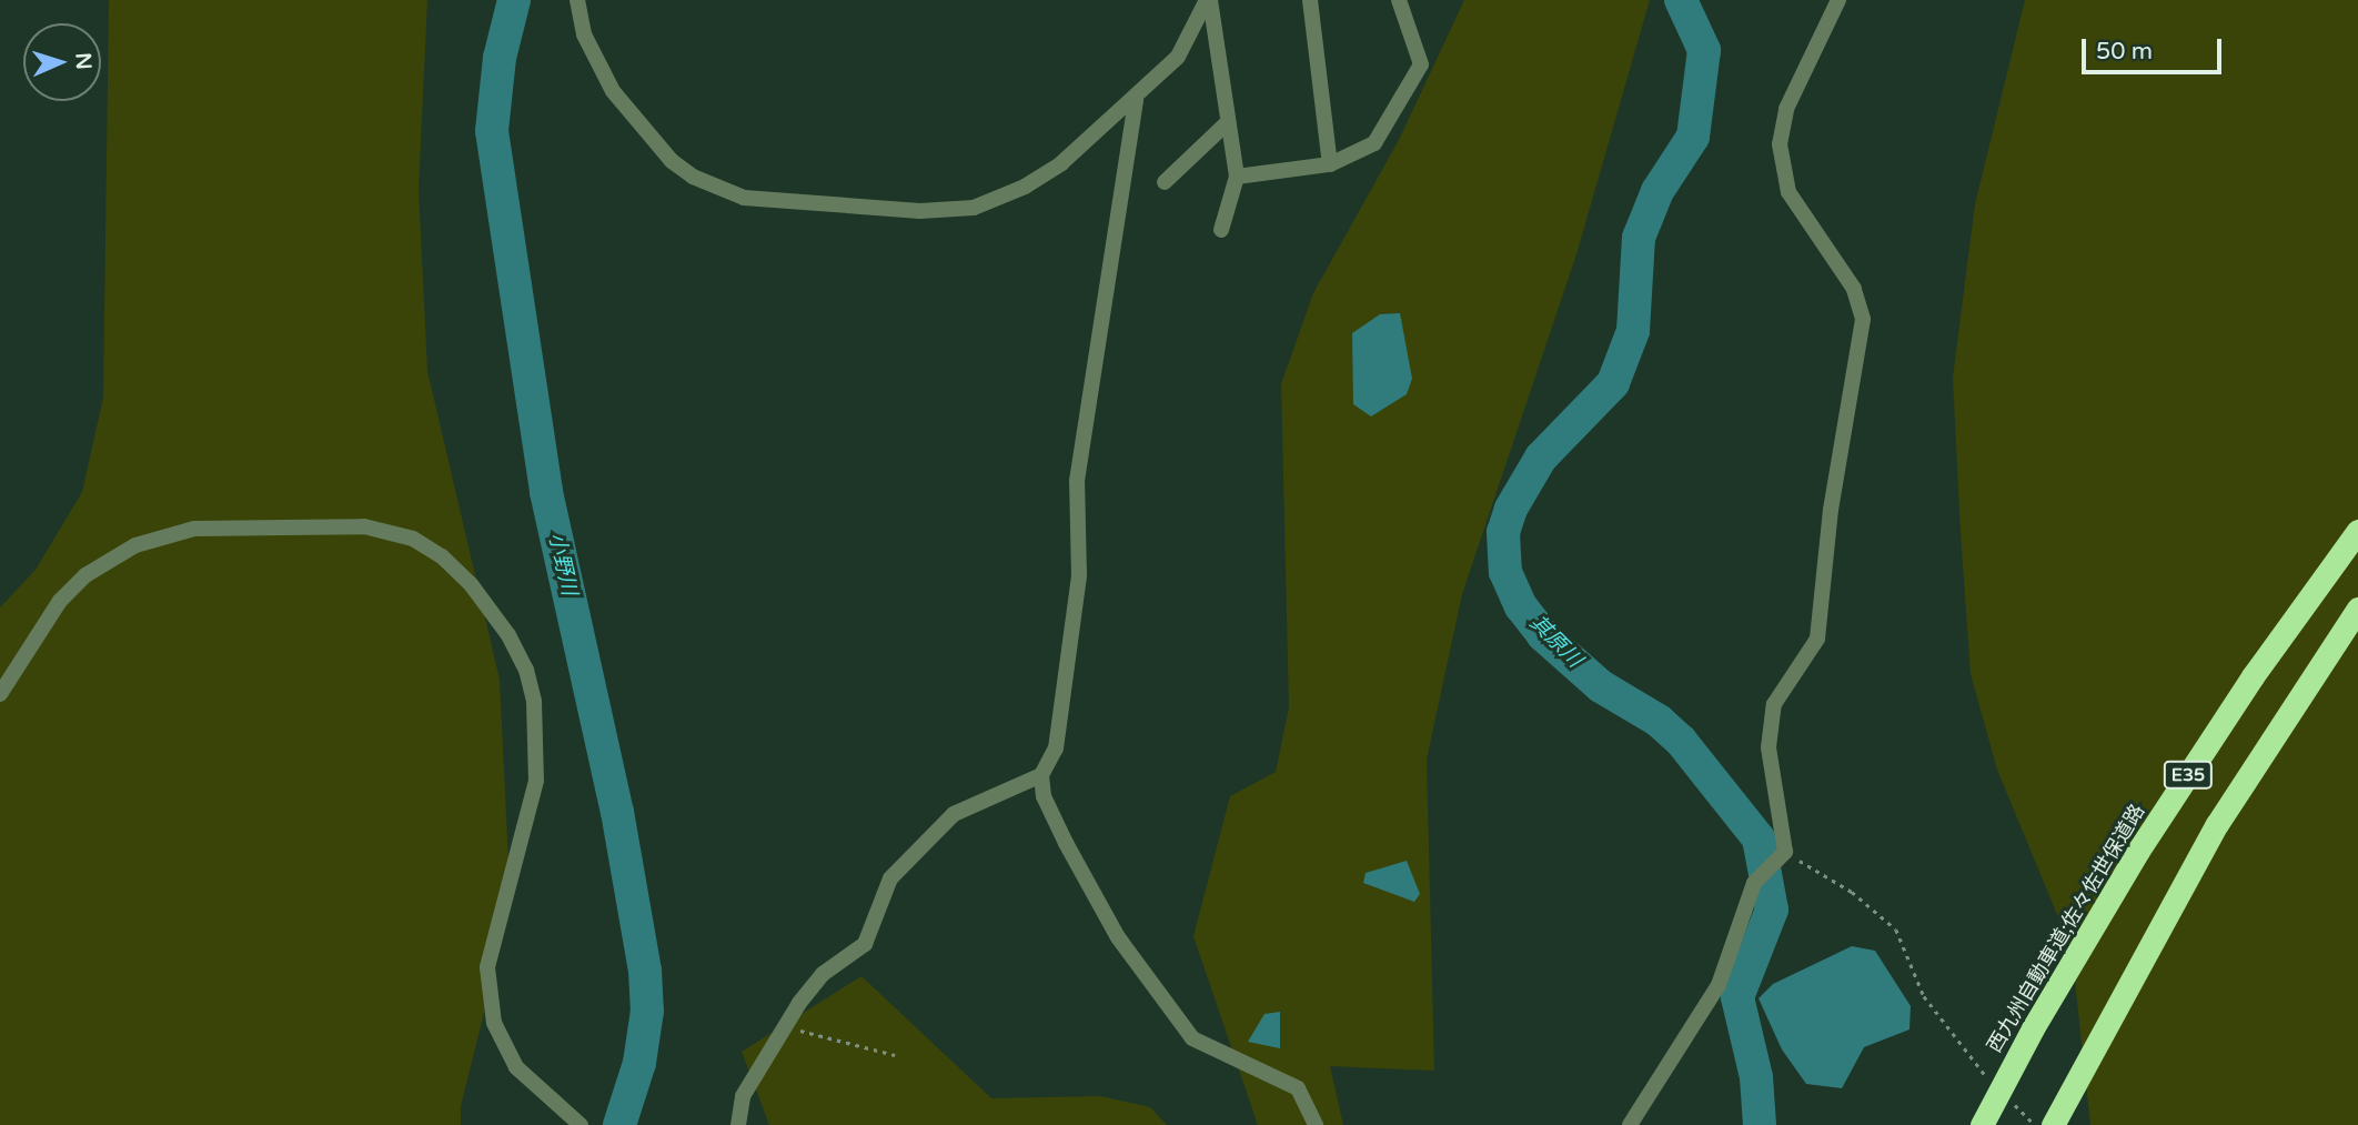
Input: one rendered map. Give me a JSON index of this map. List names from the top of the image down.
{
  "streets": {
    "highway": ["E35", "西九州自動車道;佐々佐世保道路"]
  },
  "water": ["小野川", "其原川"],
  "scale_bar": "50 m",
  "north": "right"
}
